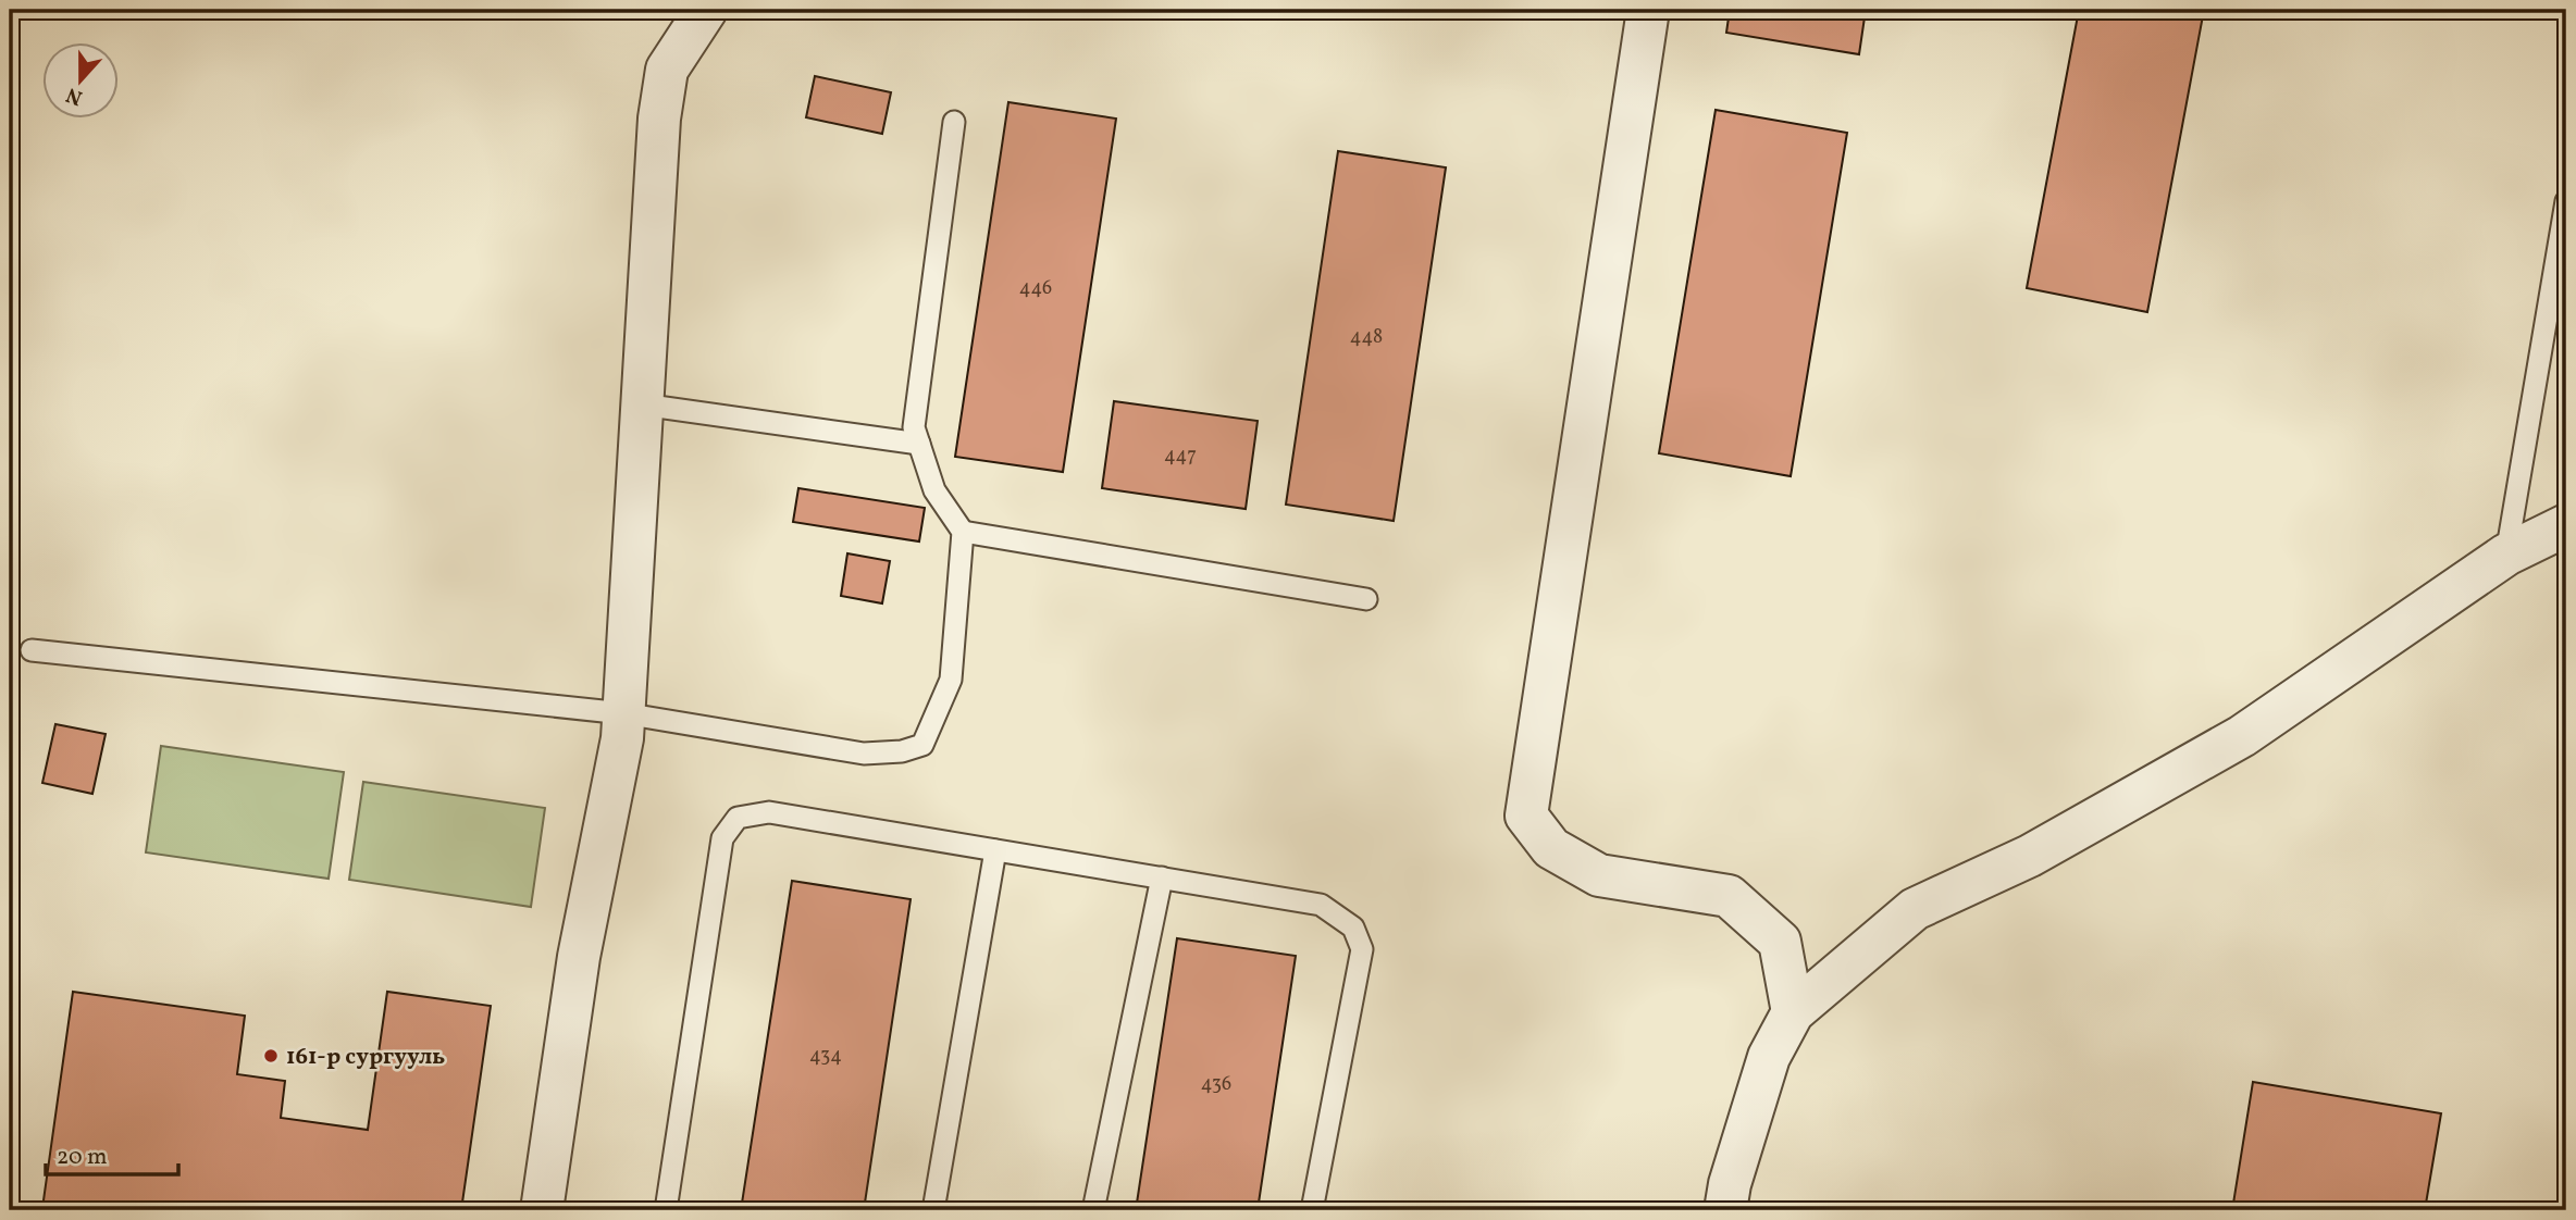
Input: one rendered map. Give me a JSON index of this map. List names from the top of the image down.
{
  "places": ["161-р сургууль"],
  "house_numbers": [
    "446",
    "448",
    "447",
    "434",
    "436"
  ],
  "scale_bar": "20 m",
  "north": "bottom"
}
